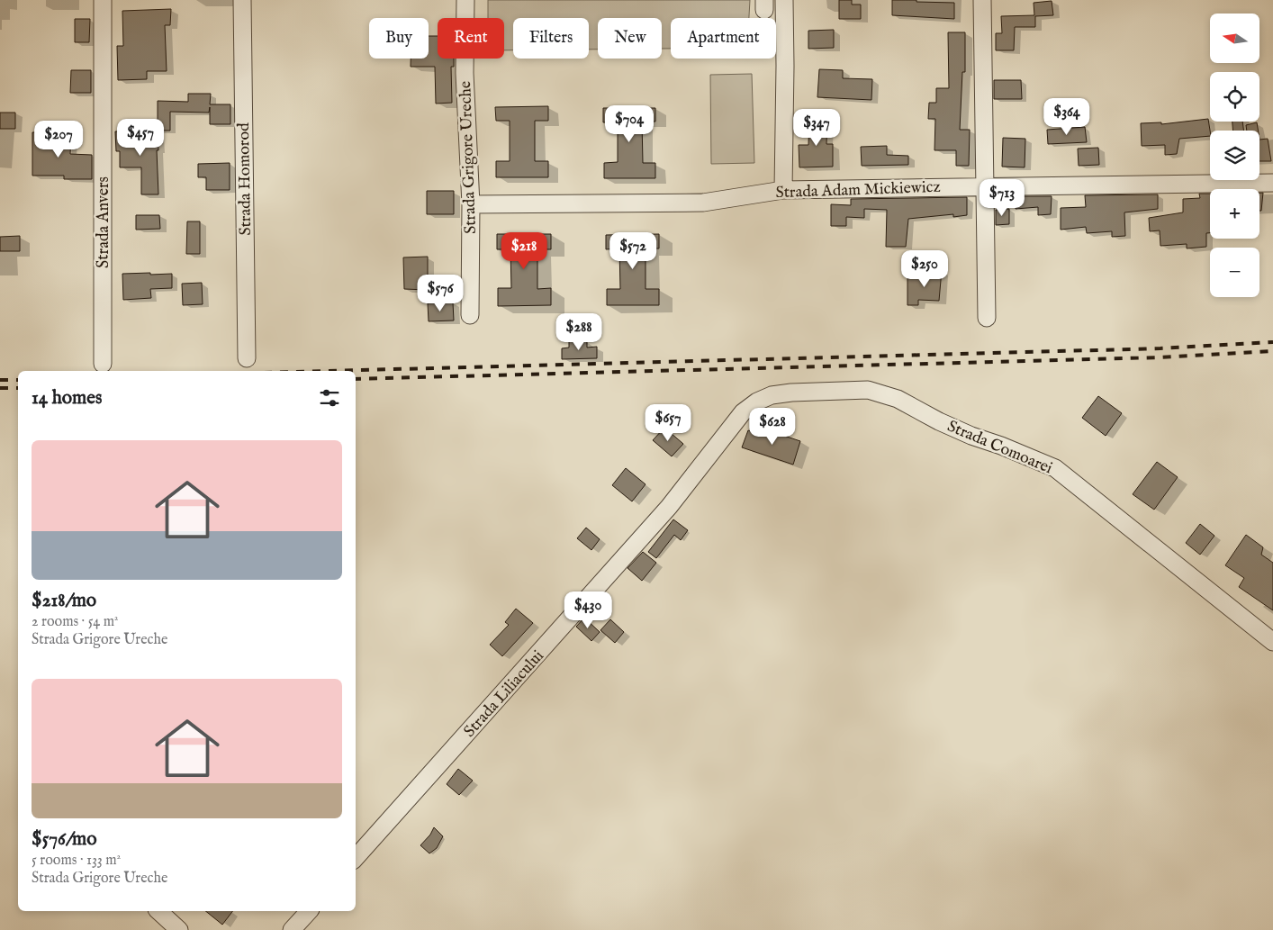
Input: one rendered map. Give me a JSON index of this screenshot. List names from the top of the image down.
{
  "streets": {
    "street": [
      "Strada Grigore Ureche",
      "Strada Homorod",
      "Strada Adam Mickiewicz",
      "Strada Anvers",
      "Strada Comoarei",
      "Strada Liliacului"
    ]
  },
  "crossings": [
    ["Strada Grigore Ureche", "Strada Adam Mickiewicz"],
    ["Strada Comoarei", "Strada Liliacului"]
  ],
  "north": "left",
  "page": {
    "map_buttons": ["+", "−"],
    "chip": [
      "Buy",
      "Rent",
      "Filters",
      "New",
      "Apartment"
    ],
    "price": [
      "$364",
      "$704",
      "$347",
      "$457",
      "$207",
      "$713",
      "$218",
      "$572",
      "$250",
      "$576",
      "$288",
      "$657",
      "$628",
      "$430"
    ],
    "heading": "14 homes",
    "list": [
      {
        "name": "$218/mo",
        "note": "2 rooms · 54 m² · Strada Grigore Ureche"
      },
      {
        "name": "$576/mo",
        "note": "5 rooms · 133 m² · Strada Grigore Ureche"
      }
    ]
  }
}
